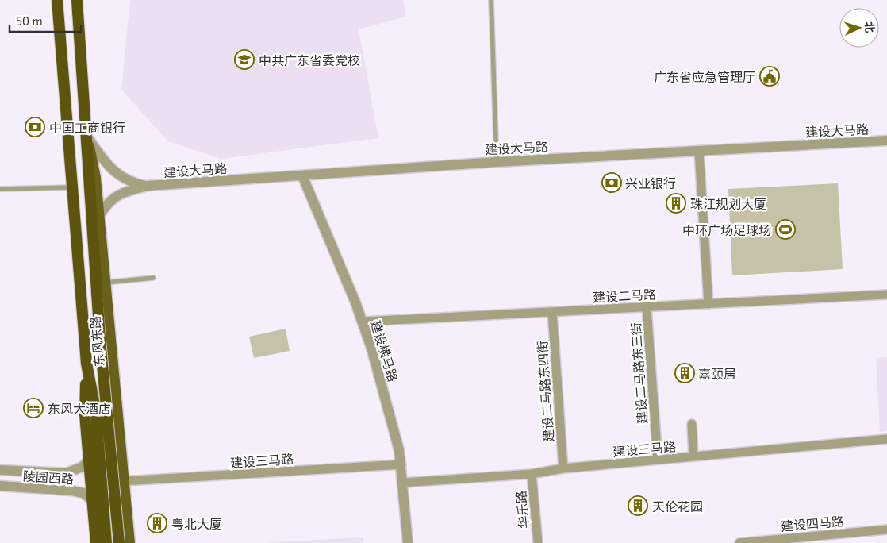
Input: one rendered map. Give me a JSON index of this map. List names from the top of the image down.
{
  "streets": {
    "highway": ["东风东路"],
    "street": [
      "建设大马路",
      "建设二马路",
      "建设横马路",
      "建设二马路东三街",
      "建设二马路东四街",
      "建设三马路",
      "陵园西路",
      "华乐路",
      "建设四马路"
    ]
  },
  "crossings": [
    ["建设大马路", "建设横马路"],
    ["建设二马路", "建设横马路"],
    ["建设二马路", "建设二马路东三街"],
    ["建设二马路", "建设二马路东四街"],
    ["东风东路", "建设三马路"],
    ["东风东路", "陵园西路"],
    ["建设横马路", "建设三马路"],
    ["建设二马路东三街", "建设三马路"],
    ["建设二马路东四街", "建设三马路"],
    ["建设三马路", "华乐路"]
  ],
  "places": {
    "school or university": ["中共广东省委党校"],
    "public building": ["广东省应急管理厅"],
    "bank": ["中国工商银行", "兴业银行"],
    "building": [
      "珠江规划大厦",
      "嘉颐居",
      "天伦花园",
      "粤北大厦"
    ],
    "sports": ["中环广场足球场"],
    "hotel": ["东风大酒店"]
  },
  "scale_bar": "50 m",
  "north": "right"
}
